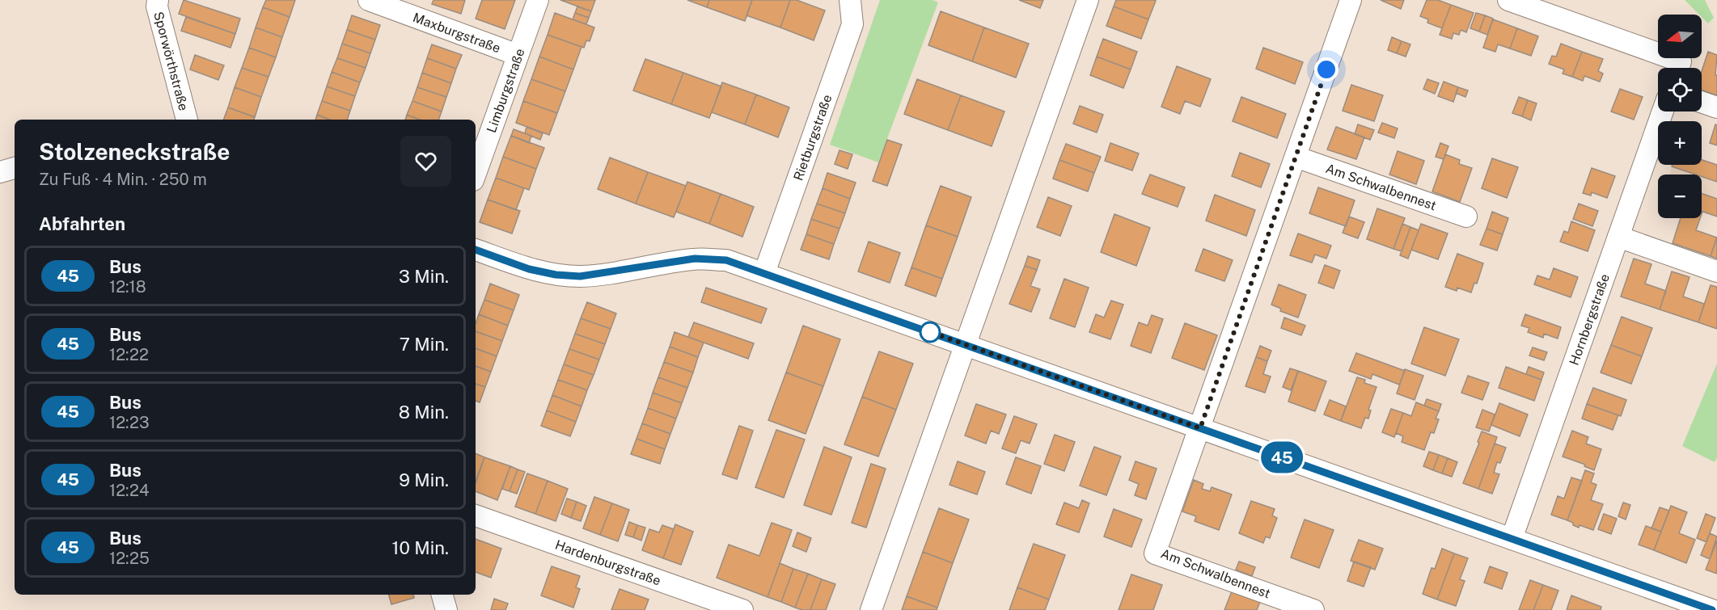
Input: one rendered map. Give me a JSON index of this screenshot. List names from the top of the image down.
{
  "streets": {
    "street": [
      "Maxburgstraße",
      "Sporwörthstraße",
      "Limburgstraße",
      "Rietburgstraße",
      "Am Schwalbennest",
      "Hornbergstraße",
      "Hardenburgstraße"
    ]
  },
  "crossings": [
    ["Maxburgstraße", "Limburgstraße"]
  ],
  "lines": ["bus line 45"],
  "north": "left",
  "page": {
    "on_map": "45",
    "map_buttons": ["+", "−"],
    "heading": [
      ["Stolzeneckstraße", "Zu Fuß · 4 Min. · 250 m"],
      "Abfahrten"
    ],
    "list": [
      {
        "mark": "45",
        "name": "Bus",
        "note": "12:18",
        "value": "3 Min."
      },
      {
        "mark": "45",
        "name": "Bus",
        "note": "12:22",
        "value": "7 Min."
      },
      {
        "mark": "45",
        "name": "Bus",
        "note": "12:23",
        "value": "8 Min."
      },
      {
        "mark": "45",
        "name": "Bus",
        "note": "12:24",
        "value": "9 Min."
      },
      {
        "mark": "45",
        "name": "Bus",
        "note": "12:25",
        "value": "10 Min."
      }
    ]
  }
}
